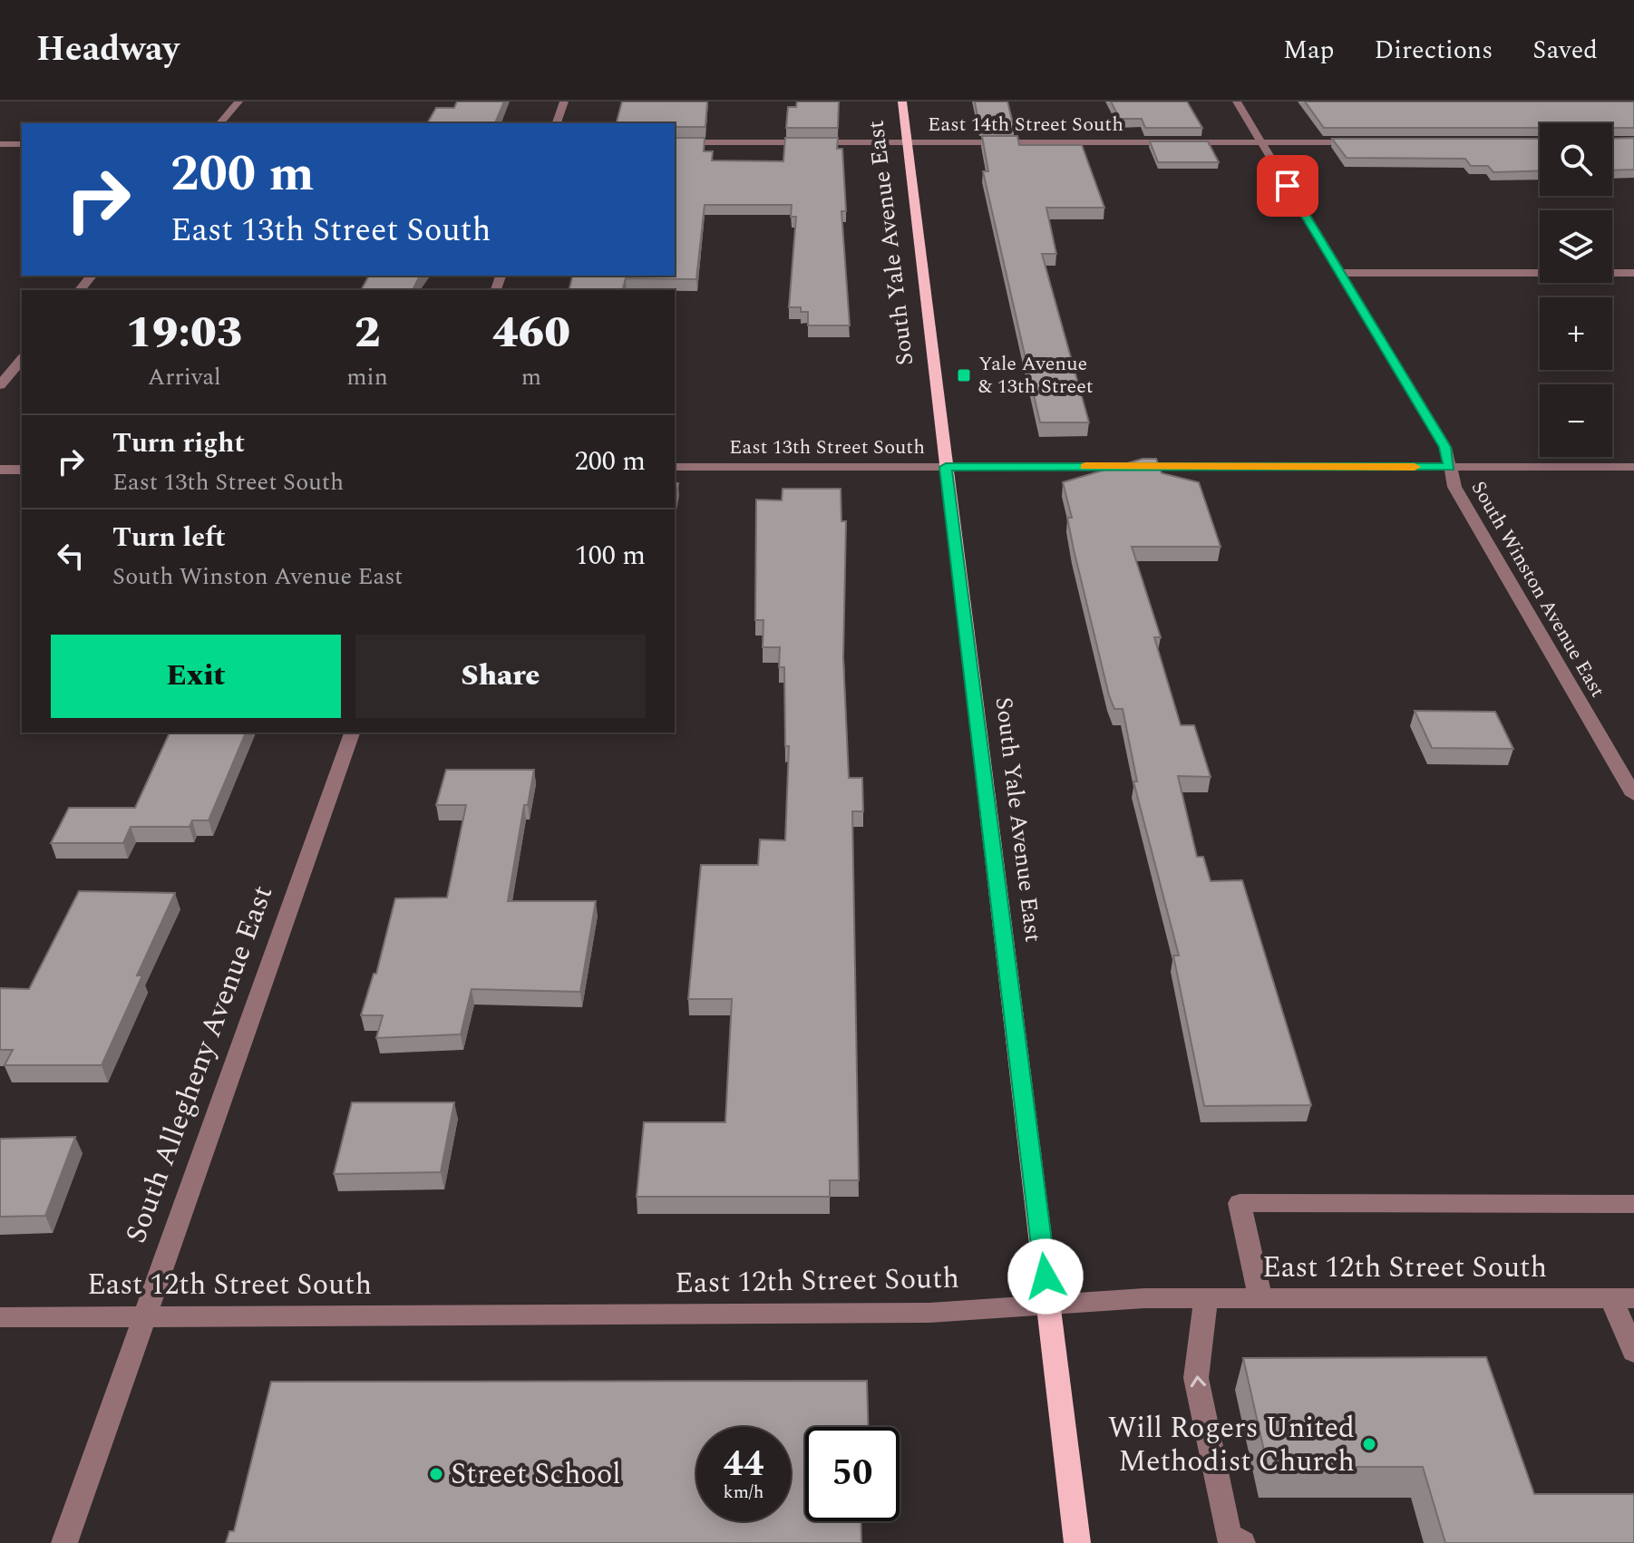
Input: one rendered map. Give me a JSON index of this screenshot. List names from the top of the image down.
{
  "streets": {
    "main road": ["South Yale Avenue East"],
    "street": [
      "East 14th Street South",
      "East 13th Street South",
      "South Winston Avenue East",
      "South Allegheny Avenue East",
      "East 12th Street South"
    ]
  },
  "crossings": [
    ["East 14th Street South", "South Yale Avenue East"],
    ["East 14th Street South", "South Winston Avenue East"],
    ["South Yale Avenue East", "East 13th Street South"],
    ["South Yale Avenue East", "East 12th Street South"],
    ["East 13th Street South", "South Winston Avenue East"],
    ["South Allegheny Avenue East", "East 12th Street South"]
  ],
  "places": {
    "transit": ["Yale Avenue & 13th Street"],
    "other": ["Will Rogers United Methodist Church", "Street School"]
  },
  "page": {
    "header": "Headway",
    "nav": ["Map", "Directions", "Saved"],
    "map_buttons": ["+", "−"],
    "turn": ["200 m", "East 13th Street South"],
    "eta": [
      "19:03",
      "Arrival",
      "2",
      "min",
      "460",
      "m"
    ],
    "list": [
      {
        "name": "Turn right",
        "note": "East 13th Street South",
        "value": "200 m"
      },
      {
        "name": "Turn left",
        "note": "South Winston Avenue East",
        "value": "100 m"
      }
    ],
    "buttons": ["Exit", "Share"],
    "speed": "44 km/h",
    "limit": "50"
  }
}
